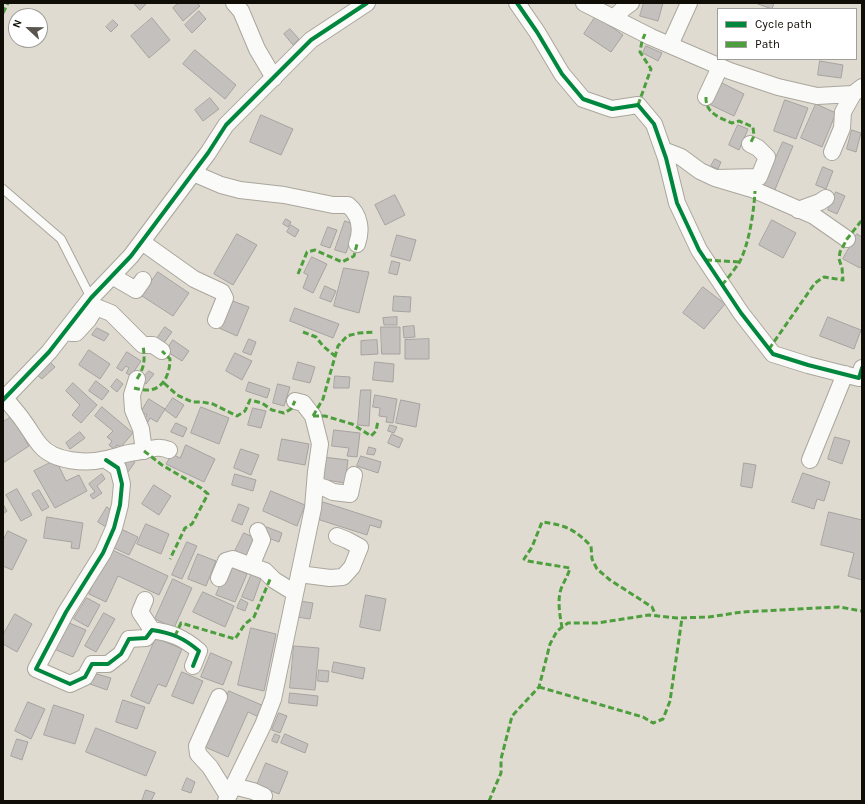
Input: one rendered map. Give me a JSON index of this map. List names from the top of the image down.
{
  "legend": ["Cycle path", "Path"],
  "north": "left"
}
